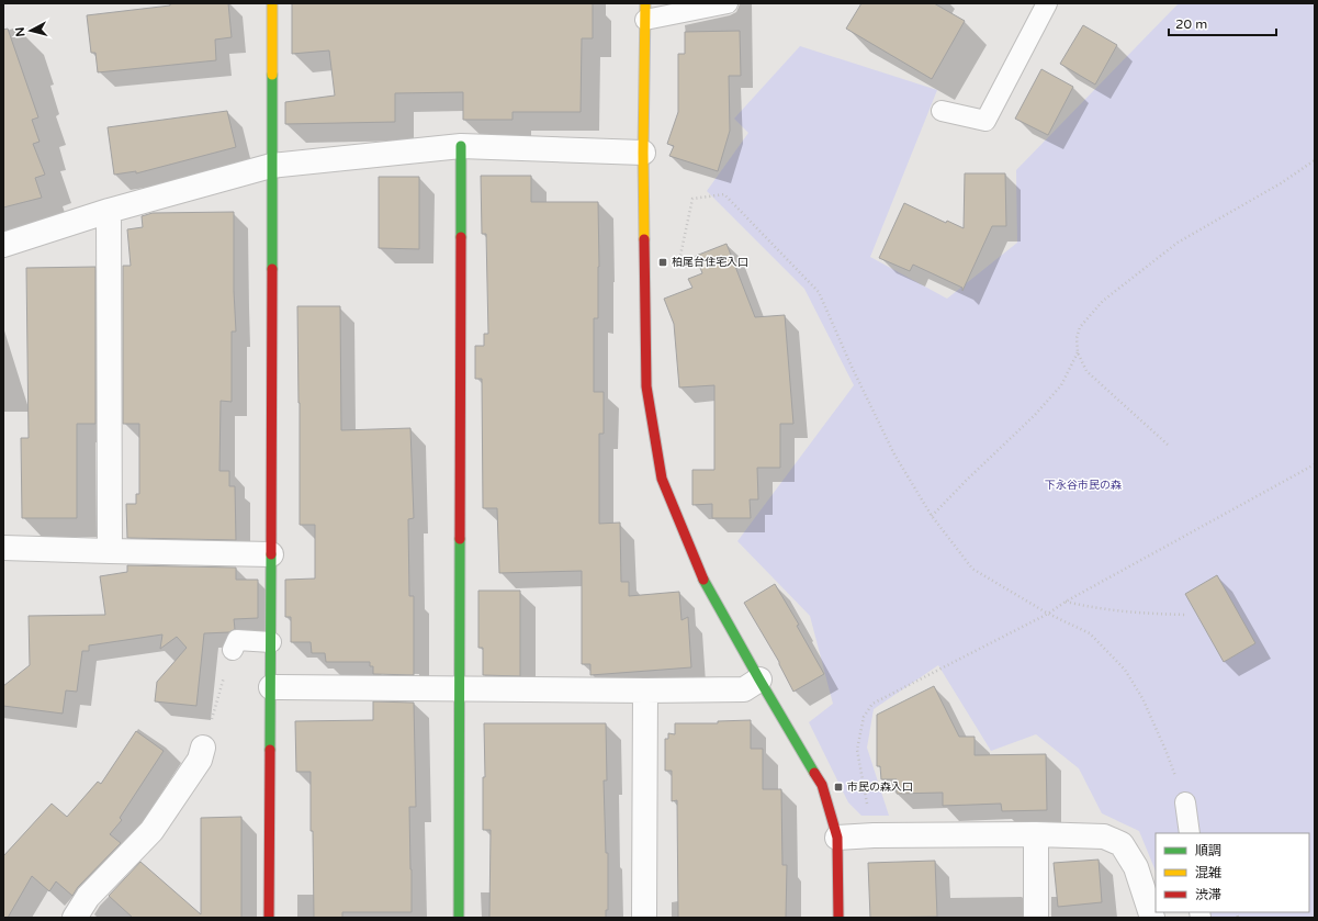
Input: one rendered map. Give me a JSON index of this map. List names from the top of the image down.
{
  "parks": ["下永谷市民の森"],
  "places": {
    "transit": ["柏尾台住宅入口", "市民の森入口"]
  },
  "legend": ["順調", "混雑", "渋滞"],
  "scale_bar": "20 m",
  "north": "left"
}
